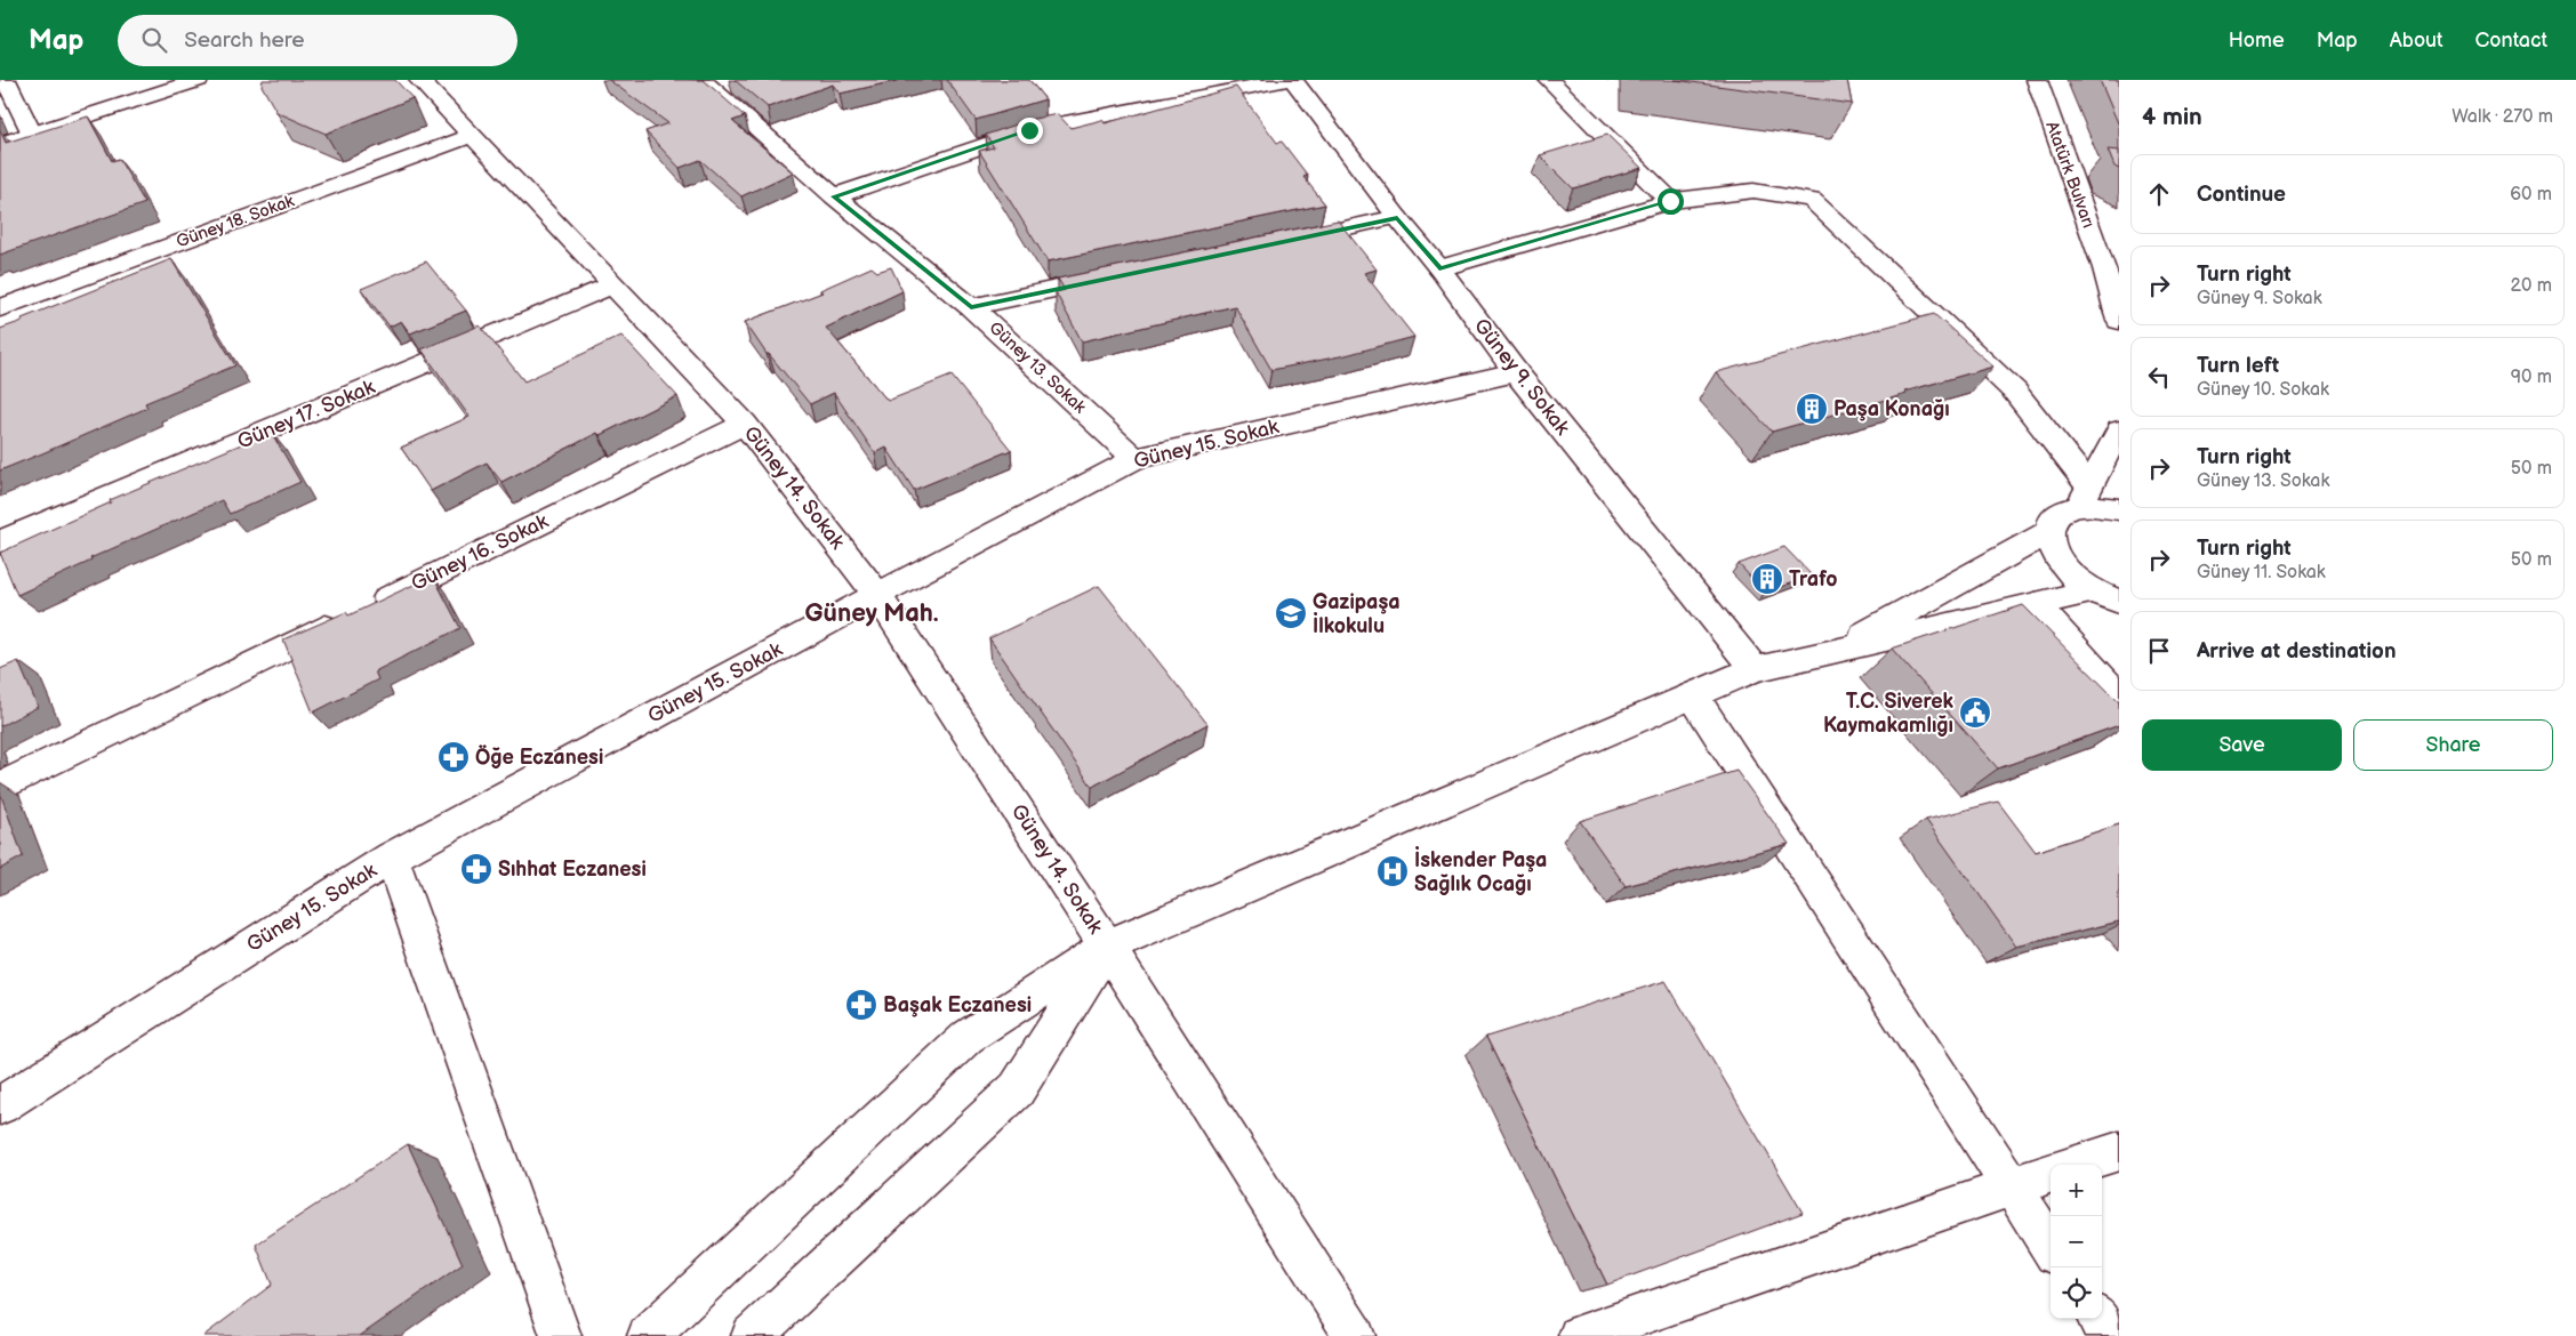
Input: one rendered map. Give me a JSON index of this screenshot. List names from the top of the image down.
{
  "streets": {
    "street": [
      "Atatürk Bulvarı",
      "Güney 18. Sokak",
      "Güney 13. Sokak",
      "Güney 9. Sokak",
      "Güney 17. Sokak",
      "Güney 15. Sokak",
      "Güney 14. Sokak",
      "Güney 16. Sokak"
    ]
  },
  "crossings": [
    ["Güney 18. Sokak", "Güney 14. Sokak"],
    ["Güney 13. Sokak", "Güney 15. Sokak"],
    ["Güney 9. Sokak", "Güney 15. Sokak"],
    ["Güney 17. Sokak", "Güney 14. Sokak"],
    ["Güney 15. Sokak", "Güney 14. Sokak"],
    ["Güney 14. Sokak", "Güney 16. Sokak"]
  ],
  "districts": ["Güney Mah."],
  "places": {
    "building": ["Paşa Konağı", "Trafo"],
    "school or university": ["Gazipaşa İlkokulu"],
    "public building": ["T.C. Siverek Kaymakamlığı"],
    "pharmacy": ["Öğe Eczanesi", "Sıhhat Eczanesi", "Başak Eczanesi"],
    "hospital": ["İskender Paşa Sağlık Ocağı"]
  },
  "page": {
    "header": "Map",
    "search": "Search here",
    "nav": [
      "Home",
      "Map",
      "About",
      "Contact"
    ],
    "heading": ["4 min", "Walk · 270 m"],
    "list": [
      ["Continue", "60 m"],
      ["Turn right", "Güney 9. Sokak", "20 m"],
      ["Turn left", "Güney 10. Sokak", "90 m"],
      ["Turn right", "Güney 13. Sokak", "50 m"],
      ["Turn right", "Güney 11. Sokak", "50 m"],
      "Arrive at destination"
    ],
    "buttons": ["Save", "Share"],
    "map_buttons": ["+", "−"]
  }
}
